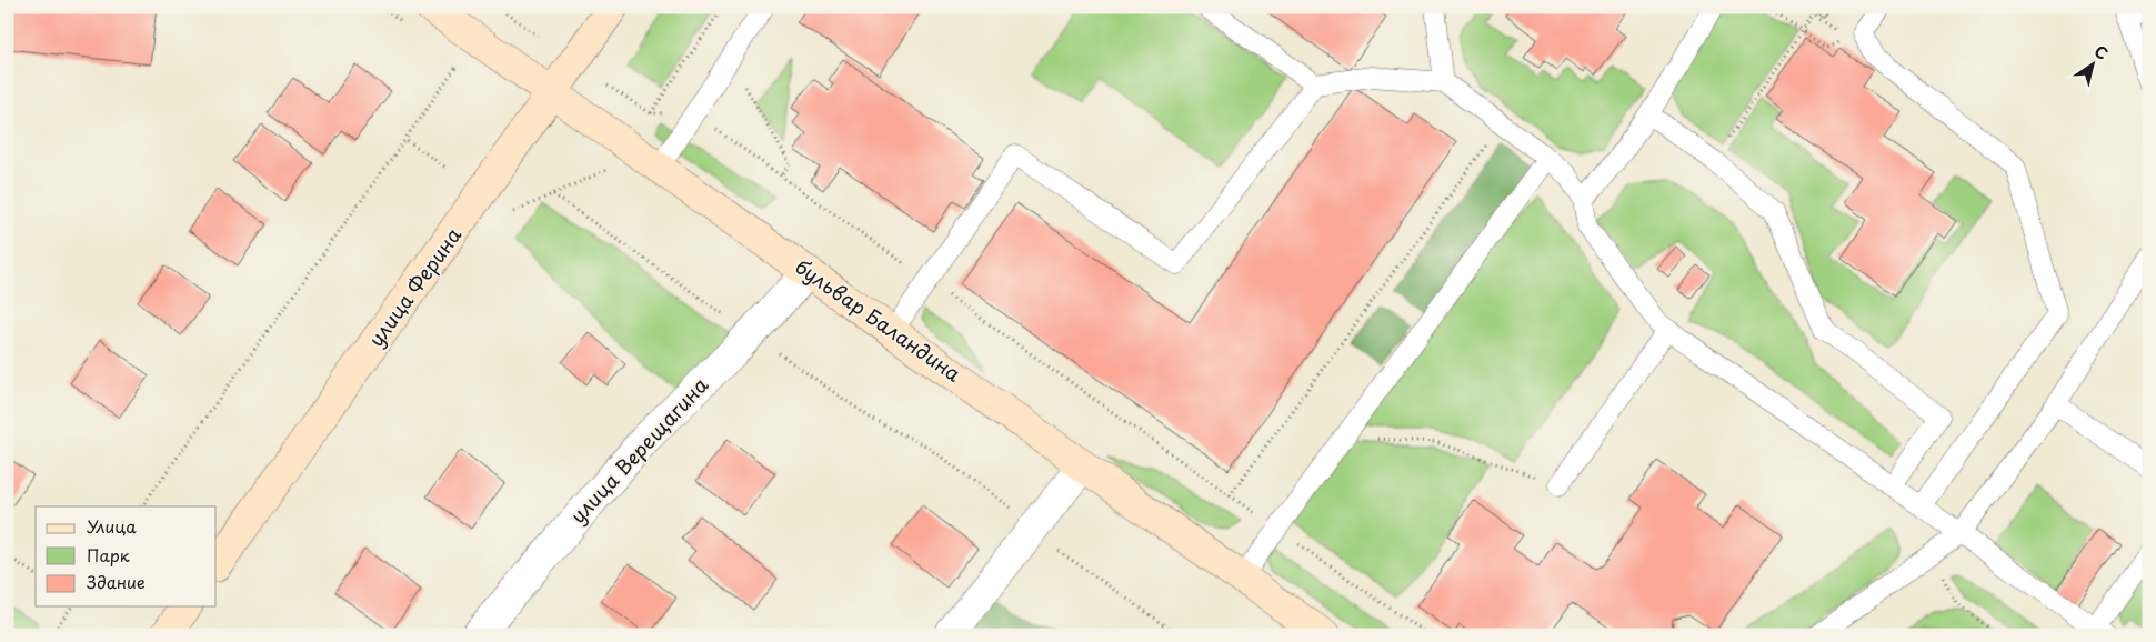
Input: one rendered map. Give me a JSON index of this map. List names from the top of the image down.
{
  "streets": {
    "main road": ["улица Ферина", "бульвар Баландина"],
    "street": ["улица Верещагина"]
  },
  "crossings": [
    ["улица Ферина", "бульвар Баландина"],
    ["бульвар Баландина", "улица Верещагина"]
  ],
  "legend": ["Улица", "Парк", "Здание"],
  "north": "top right"
}
